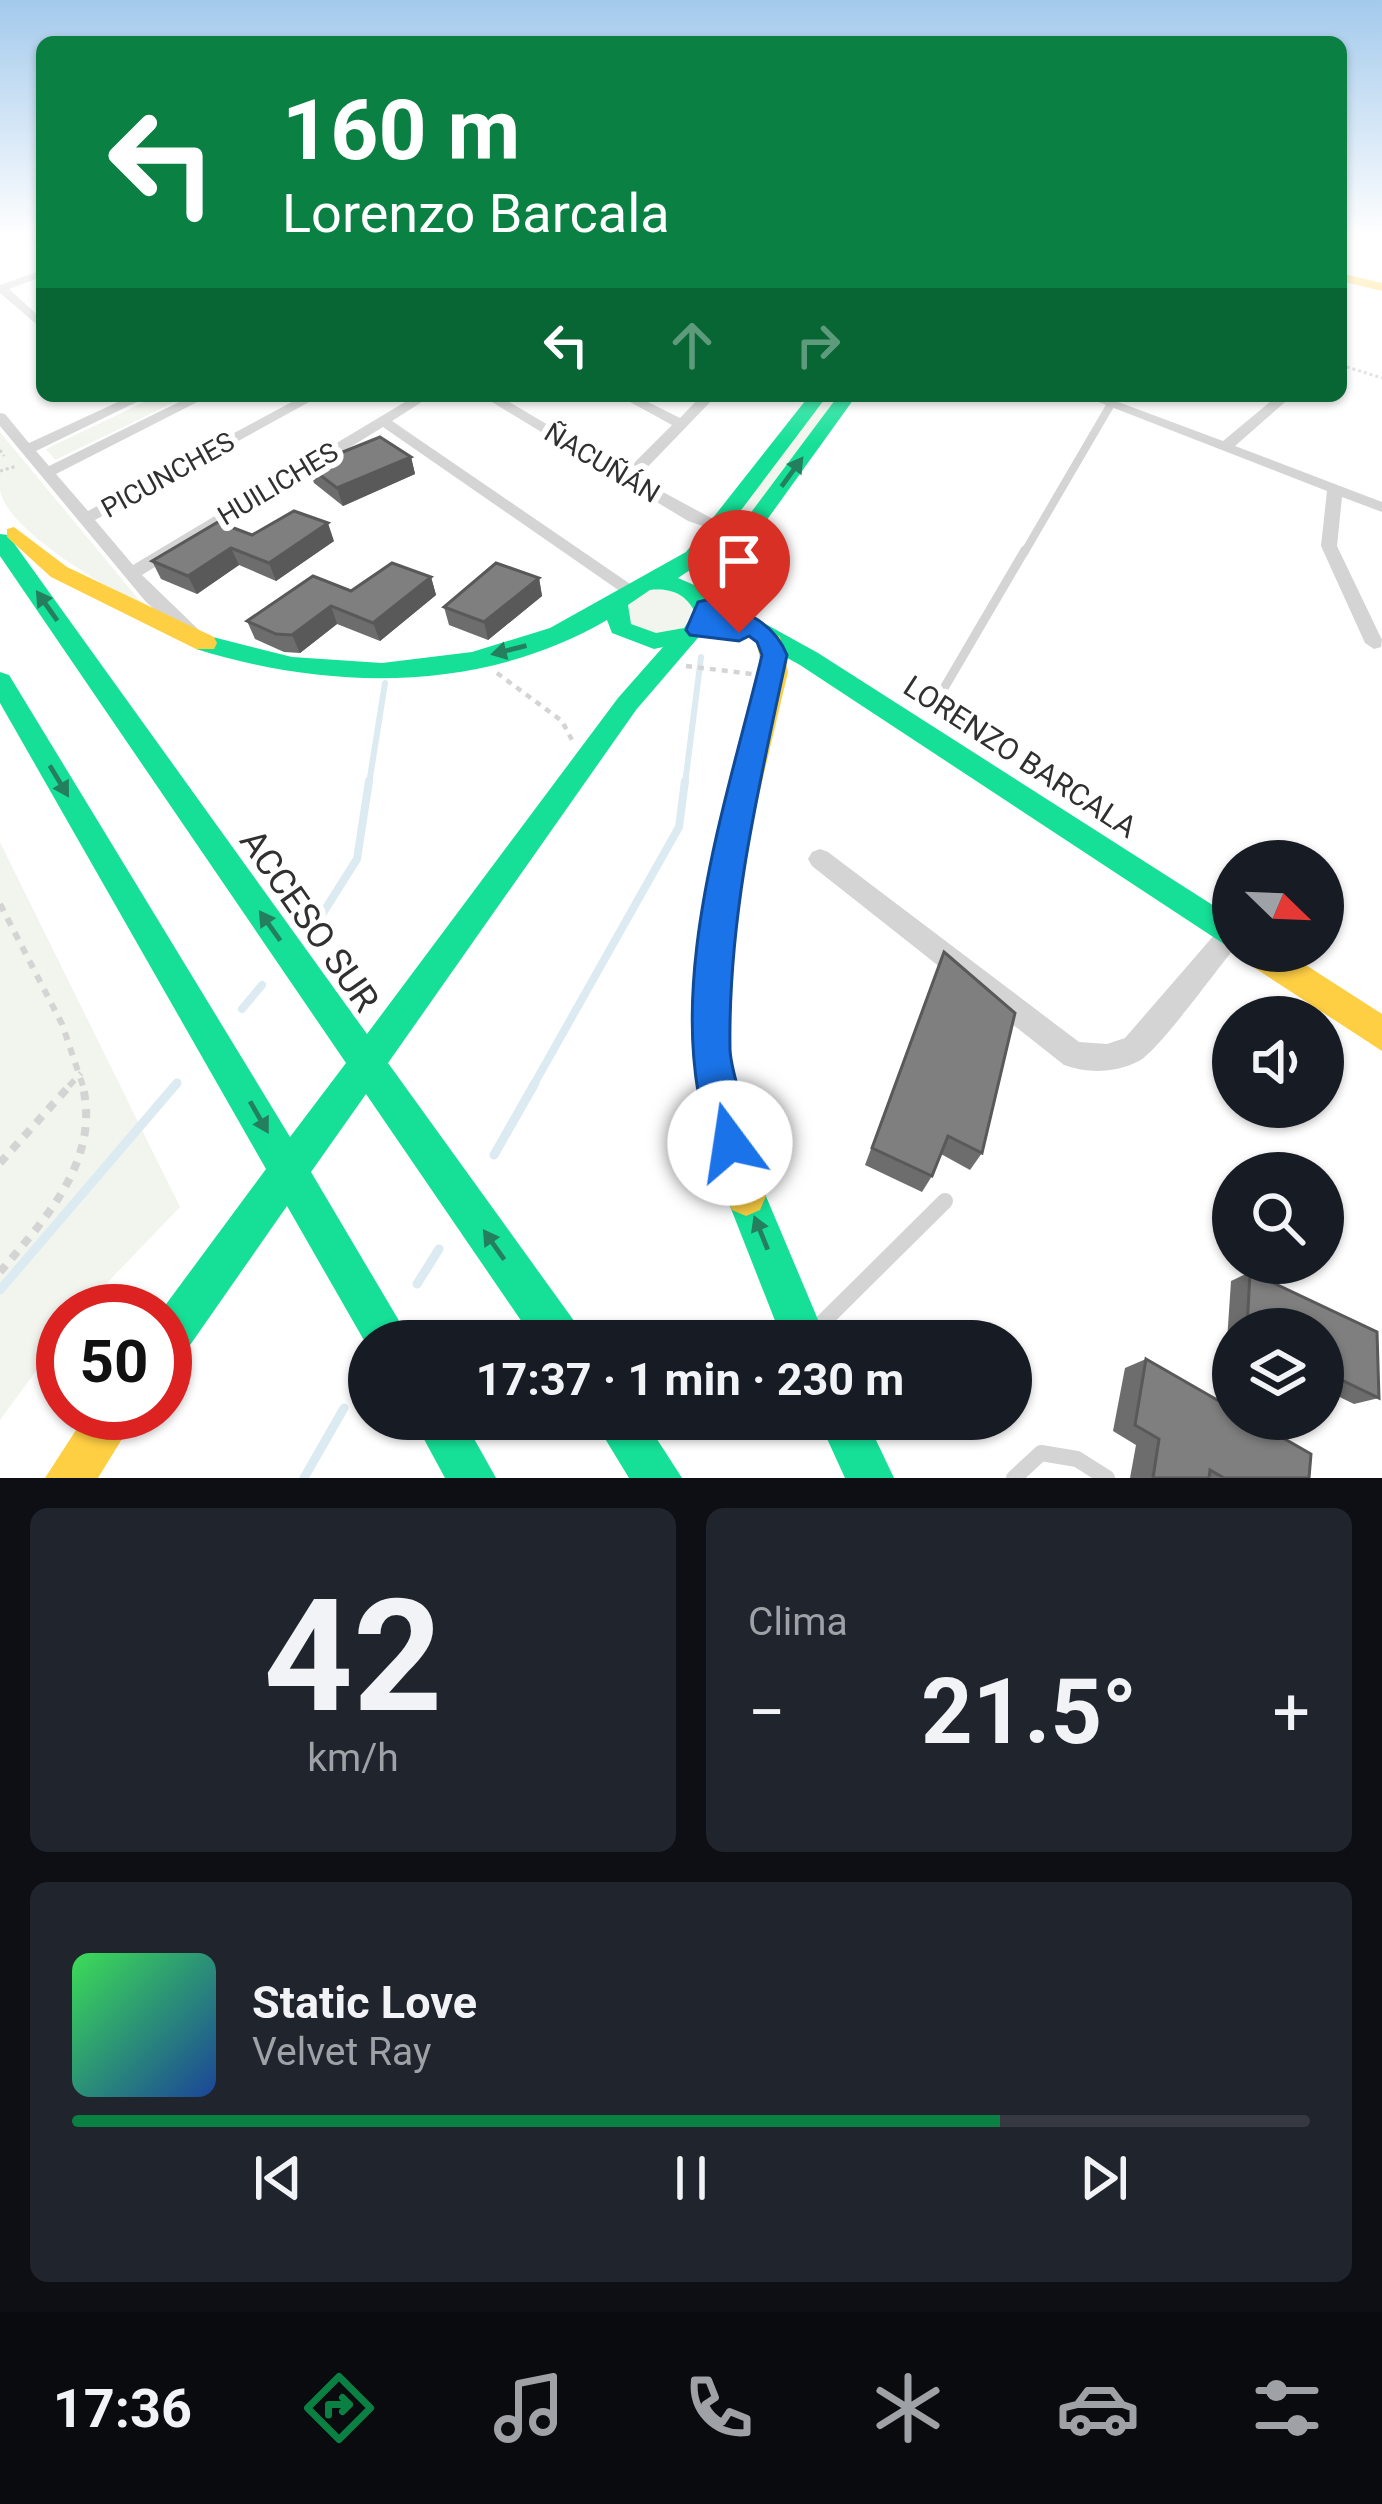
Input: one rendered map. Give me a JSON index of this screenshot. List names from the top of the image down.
{
  "streets": {
    "main road": ["LORENZO BARCALA", "ACCESO SUR"],
    "street": ["ÑACUÑÁN", "PICUNCHES", "HUILICHES"]
  },
  "north": "bottom right",
  "page": {
    "turn": ["160 m", "Lorenzo Barcala"],
    "limit": "50",
    "trip": "17:37 · 1 min · 230 m",
    "tile": [
      ["42", "km/h"],
      "Clima"
    ],
    "heat": ["−", "21.5°", "+"],
    "song": ["Static Love", "Velvet Ray"],
    "tabs": "17:36"
  }
}
